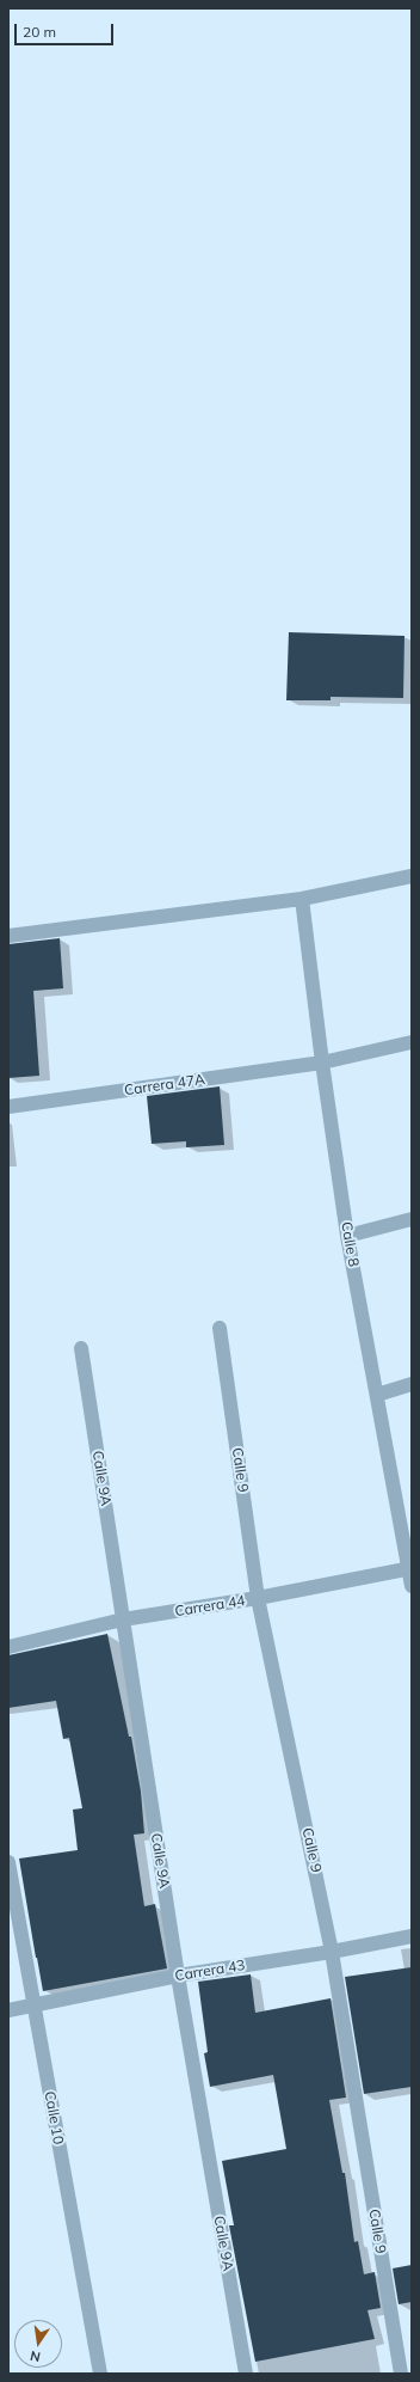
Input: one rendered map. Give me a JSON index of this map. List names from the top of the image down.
{
  "streets": {
    "street": [
      "Carrera 47A",
      "Calle 8",
      "Calle 9",
      "Calle 9A",
      "Carrera 44",
      "Carrera 43",
      "Calle 10"
    ]
  },
  "crossings": [
    ["Carrera 47A", "Calle 8"],
    ["Calle 8", "Carrera 44"],
    ["Calle 9", "Carrera 44"],
    ["Calle 9", "Carrera 43"],
    ["Calle 9A", "Carrera 44"],
    ["Calle 9A", "Carrera 43"],
    ["Carrera 43", "Calle 10"]
  ],
  "scale_bar": "20 m",
  "north": "bottom"
}
